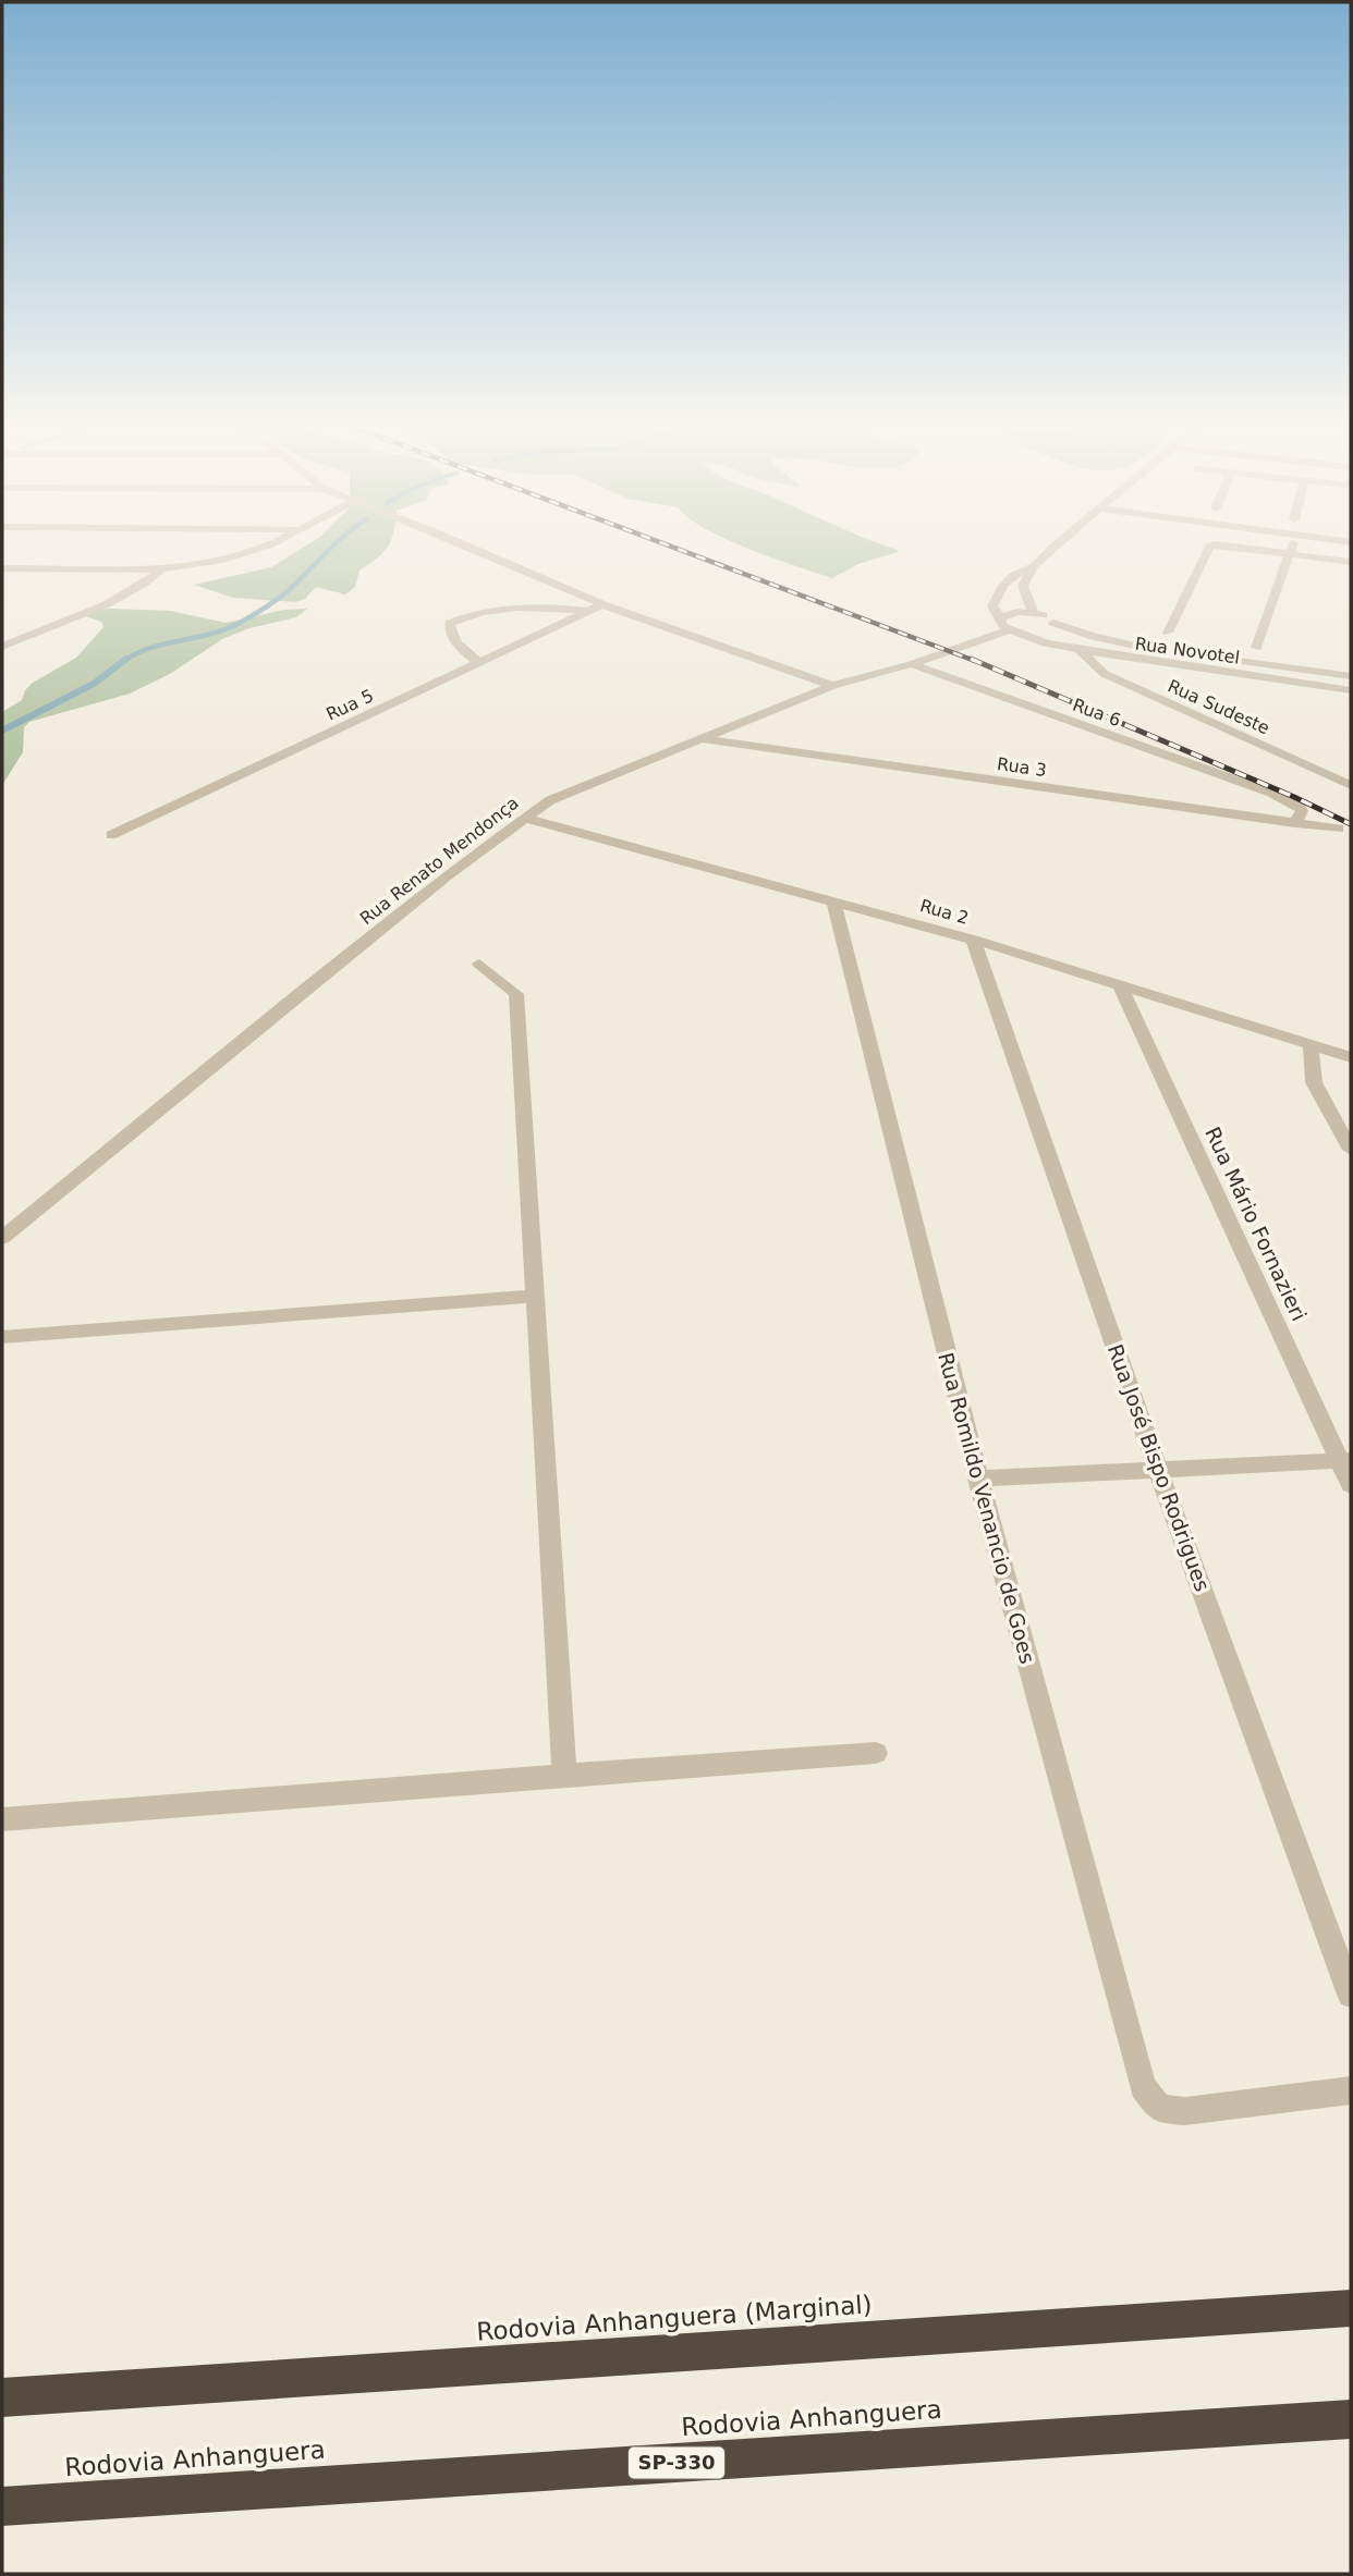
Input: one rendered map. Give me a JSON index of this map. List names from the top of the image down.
{
  "streets": {
    "highway": ["Rodovia Anhanguera (Marginal)", "Rodovia Anhanguera", "SP-330"],
    "street": [
      "Rua Novotel",
      "Rua 5",
      "Rua Sudeste",
      "Rua 6",
      "Rua 3",
      "Rua Renato Mendonça",
      "Rua 2",
      "Rua Mário Fornazieri",
      "Rua José Bispo Rodrigues",
      "Rua Romildo Venancio de Goes"
    ]
  },
  "crossings": [
    ["Rua Novotel", "Rua Sudeste"],
    ["Rua Novotel", "Rua Renato Mendonça"],
    ["Rua 6", "Rua 3"],
    ["Rua 6", "Rua Renato Mendonça"],
    ["Rua 3", "Rua Renato Mendonça"],
    ["Rua Renato Mendonça", "Rua 2"],
    ["Rua 2", "Rua Mário Fornazieri"],
    ["Rua 2", "Rua José Bispo Rodrigues"],
    ["Rua 2", "Rua Romildo Venancio de Goes"]
  ]
}
